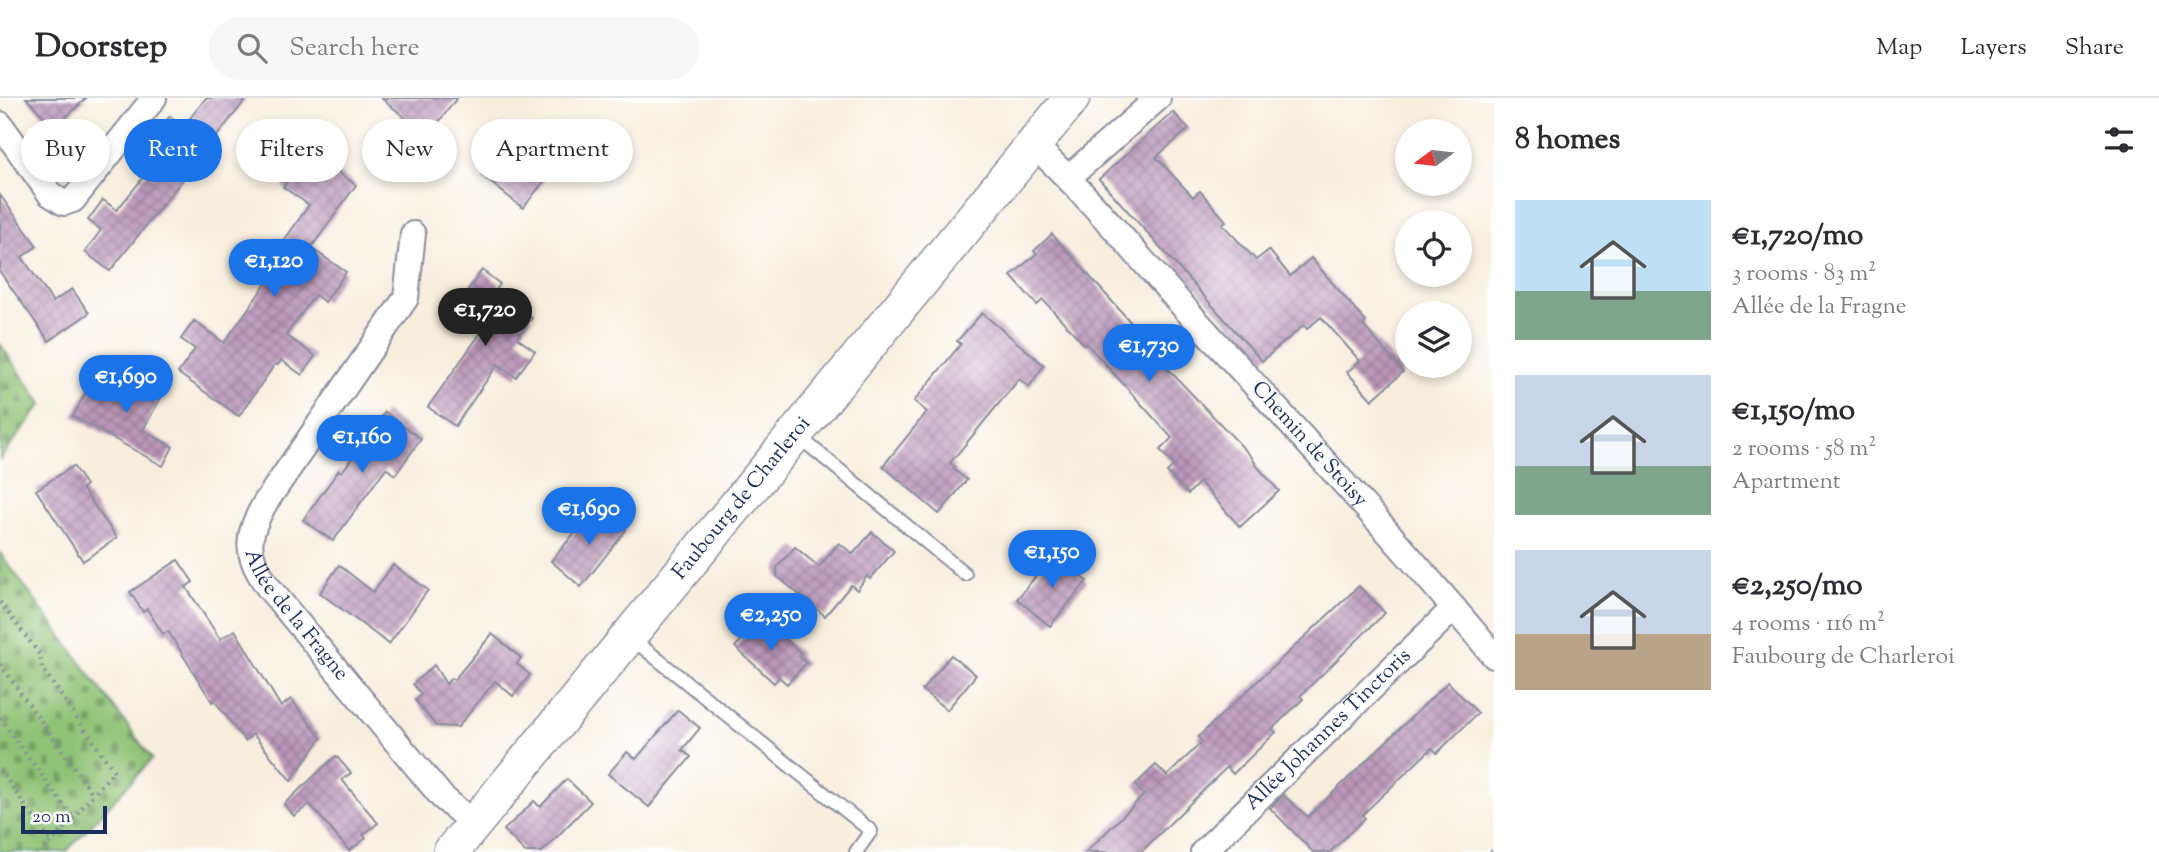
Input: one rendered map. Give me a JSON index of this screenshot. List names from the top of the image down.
{
  "streets": {
    "main road": ["Faubourg de Charleroi"],
    "street": ["Chemin de Stoisy", "Allée de la Fragne", "Allée Johannes Tinctoris"]
  },
  "crossings": [
    ["Chemin de Stoisy", "Faubourg de Charleroi"],
    ["Chemin de Stoisy", "Allée Johannes Tinctoris"],
    ["Faubourg de Charleroi", "Allée de la Fragne"]
  ],
  "scale_bar": "20 m",
  "north": "left",
  "page": {
    "header": "Doorstep",
    "search": "Search here",
    "nav": ["Map", "Layers", "Share"],
    "heading": "8 homes",
    "chip": [
      "Buy",
      "Rent",
      "Filters",
      "New",
      "Apartment"
    ],
    "list": [
      {
        "name": "€1,720/mo",
        "note": "3 rooms · 83 m² · Allée de la Fragne"
      },
      {
        "name": "€1,150/mo",
        "note": "2 rooms · 58 m² · Apartment"
      },
      {
        "name": "€2,250/mo",
        "note": "4 rooms · 116 m² · Faubourg de Charleroi"
      }
    ],
    "price": [
      "€1,120",
      "€1,720",
      "€1,730",
      "€1,690",
      "€1,160",
      "€1,690",
      "€1,150",
      "€2,250"
    ],
    "scale": "20 m"
  }
}
